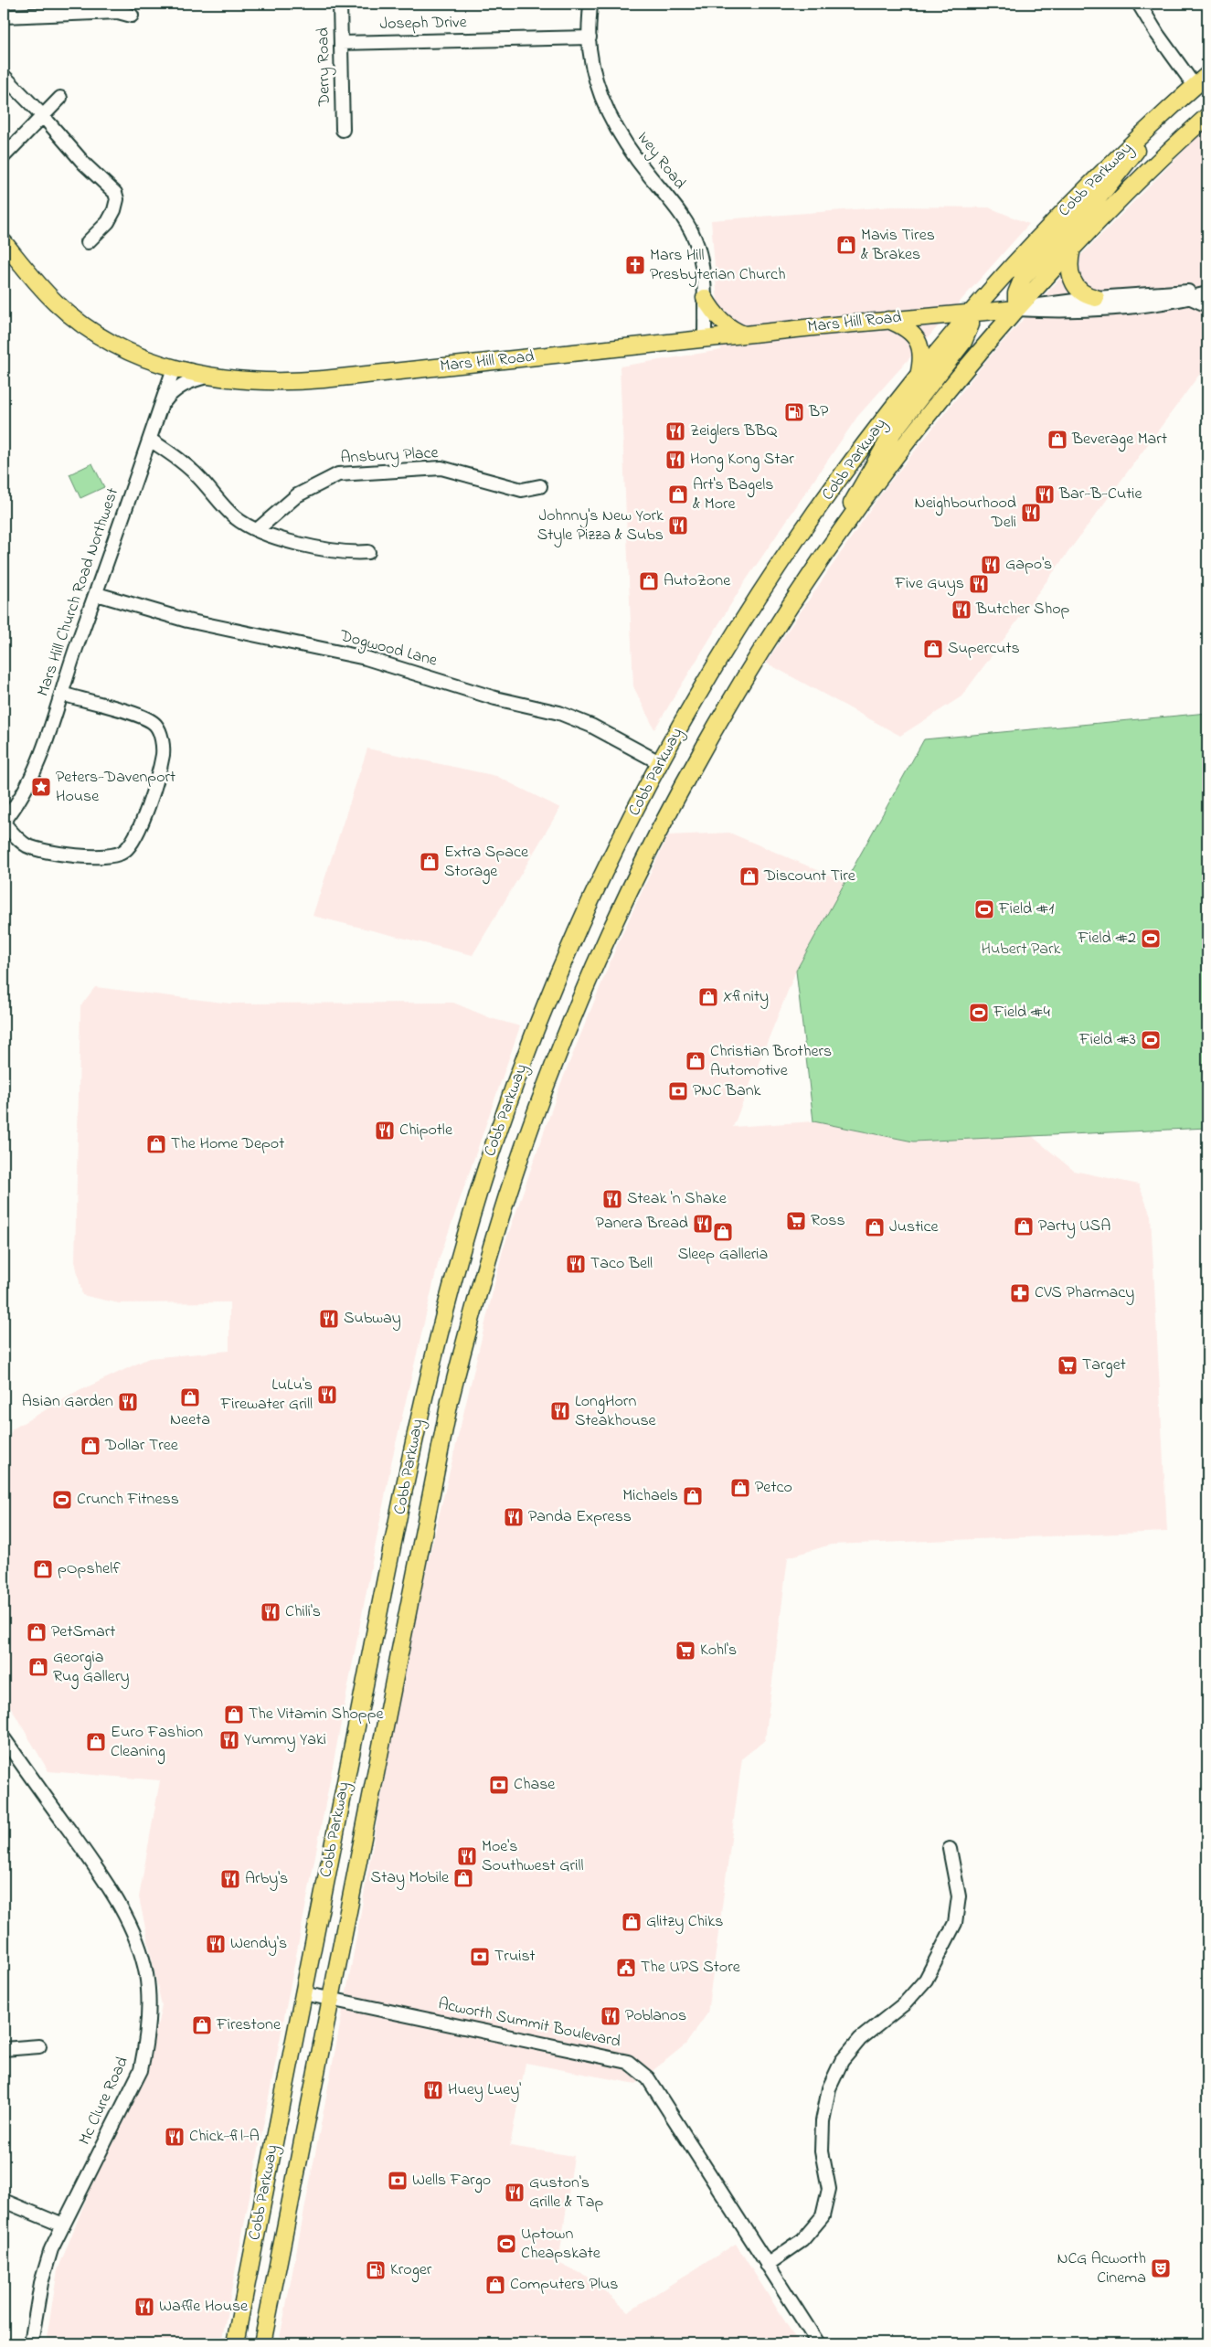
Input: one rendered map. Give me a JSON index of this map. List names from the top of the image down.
{
  "streets": {
    "main road": ["Cobb Parkway", "Mars Hill Road"],
    "street": [
      "Joseph Drive",
      "Derry Road",
      "Ivey Road",
      "Ansbury Place",
      "Mars Hill Church Road Northwest",
      "Dogwood Lane",
      "Acworth Summit Boulevard",
      "Mc Clure Road"
    ]
  },
  "crossings": [
    ["Joseph Drive", "Derry Road"],
    ["Joseph Drive", "Ivey Road"],
    ["Ivey Road", "Mars Hill Road"],
    ["Cobb Parkway", "Mars Hill Road"],
    ["Cobb Parkway", "Dogwood Lane"],
    ["Cobb Parkway", "Acworth Summit Boulevard"],
    ["Mars Hill Road", "Mars Hill Church Road Northwest"],
    ["Mars Hill Church Road Northwest", "Dogwood Lane"]
  ],
  "parks": ["Hubert Park"],
  "places": {
    "shop": [
      "Mavis Tires & Brakes",
      "Beverage Mart",
      "Art's Bagels & More",
      "AutoZone",
      "Supercuts",
      "Extra Space Storage",
      "Discount Tire",
      "Xfinity",
      "Christian Brothers Automotive",
      "The Home Depot",
      "Party USA",
      "Justice",
      "Sleep Galleria",
      "Neeta",
      "Dollar Tree",
      "Petco",
      "Michaels",
      "pOpshelf",
      "PetSmart",
      "Georgia Rug Gallery",
      "The Vitamin Shoppe",
      "Euro Fashion Cleaning",
      "Stay Mobile",
      "Glitzy Chiks",
      "Firestone",
      "Computers Plus"
    ],
    "church": ["Mars Hill Presbyterian Church"],
    "fuel station": ["BP", "Kroger"],
    "restaurant": [
      "Zeiglers BBQ",
      "Hong Kong Star",
      "Bar-B-Cutie",
      "Neighbourhood Deli",
      "Johnny's New York Style Pizza & Subs",
      "Gapo's",
      "Five Guys",
      "Butcher Shop",
      "Chipotle",
      "Steak 'n Shake",
      "Panera Bread",
      "Taco Bell",
      "Subway",
      "LuLu's Firewater Grill",
      "Asian Garden",
      "LongHorn Steakhouse",
      "Panda Express",
      "Chili's",
      "Yummy Yaki",
      "Moe's Southwest Grill",
      "Arby's",
      "Wendy's",
      "Poblanos",
      "Huey Luey'",
      "Chick-fil-A",
      "Guston's Grille & Tap",
      "Waffle House"
    ],
    "place": ["Peters-Davenport House"],
    "sports": [
      "Field #1",
      "Field #2",
      "Field #4",
      "Field #3",
      "Crunch Fitness",
      "Uptown Cheapskate"
    ],
    "bank": [
      "PNC Bank",
      "Chase",
      "Truist",
      "Wells Fargo"
    ],
    "supermarket": ["Ross", "Target", "Kohl's"],
    "pharmacy": ["CVS Pharmacy"],
    "public building": ["The UPS Store"],
    "theatre": ["NCG Acworth Cinema"]
  }
}
